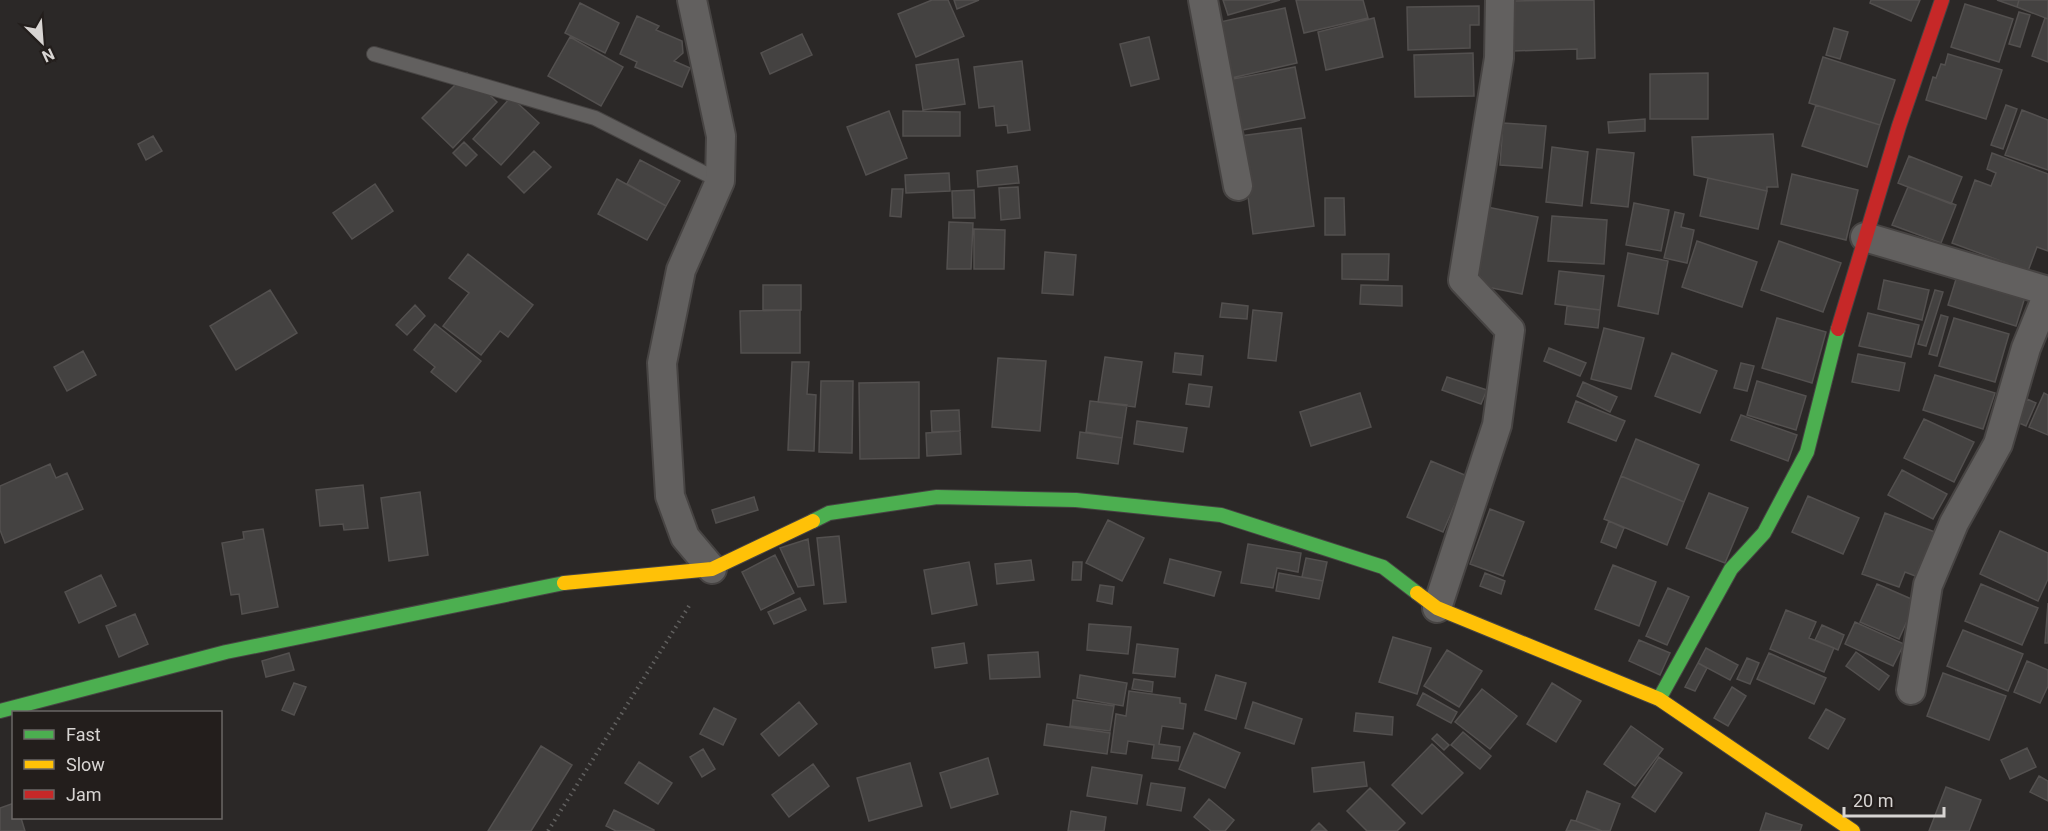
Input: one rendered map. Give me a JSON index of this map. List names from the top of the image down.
{
  "legend": ["Fast", "Slow", "Jam"],
  "scale_bar": "20 m",
  "north": "bottom right"
}
